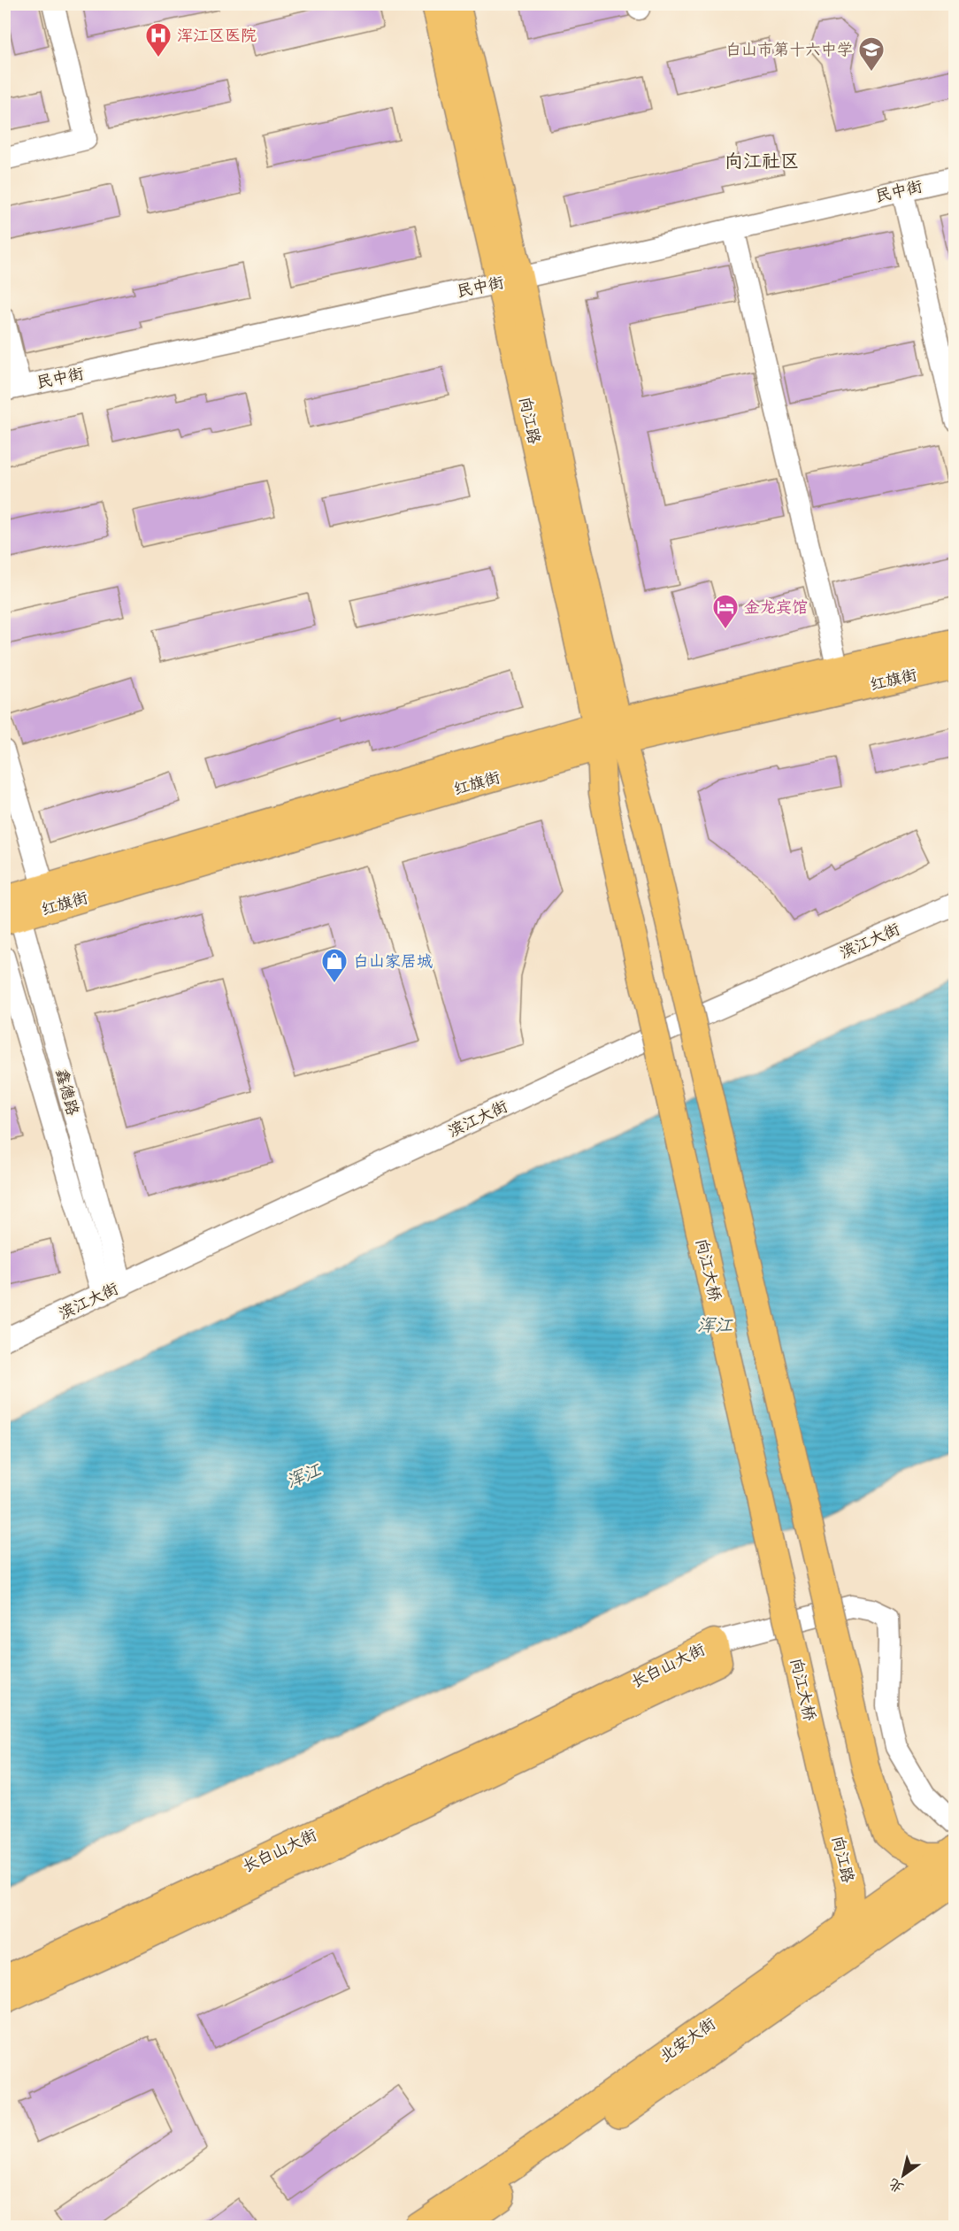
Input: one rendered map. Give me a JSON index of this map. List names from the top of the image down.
{
  "streets": {
    "highway": ["北安大街"],
    "main road": [
      "向江路",
      "红旗街",
      "向江大桥",
      "长白山大街"
    ],
    "street": ["民中街", "滨江大街", "鑫德路"]
  },
  "crossings": [
    ["民中街", "向江路"],
    ["向江路", "红旗街"],
    ["向江路", "向江大桥"],
    ["向江路", "北安大街"],
    ["红旗街", "鑫德路"],
    ["滨江大街", "鑫德路"]
  ],
  "districts": ["向江社区"],
  "water": ["浑江"],
  "places": {
    "hospital": ["浑江区医院"],
    "school or university": ["白山市第十六中学"],
    "hotel": ["金龙宾馆"],
    "shop": ["白山家居城"]
  },
  "north": "bottom left"
}
